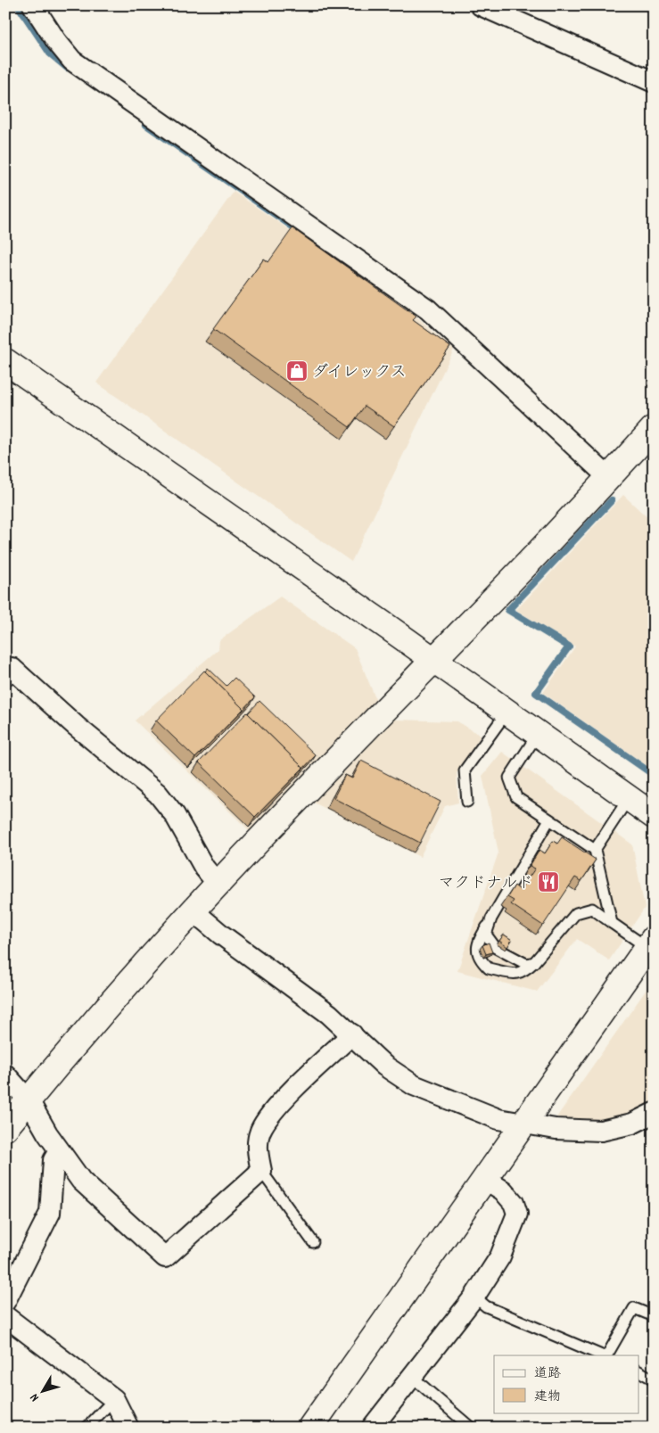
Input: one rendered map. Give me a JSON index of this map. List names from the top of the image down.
{
  "places": {
    "shop": ["ダイレックス"],
    "restaurant": ["マクドナルド"]
  },
  "legend": ["道路", "建物"],
  "north": "bottom left"
}
